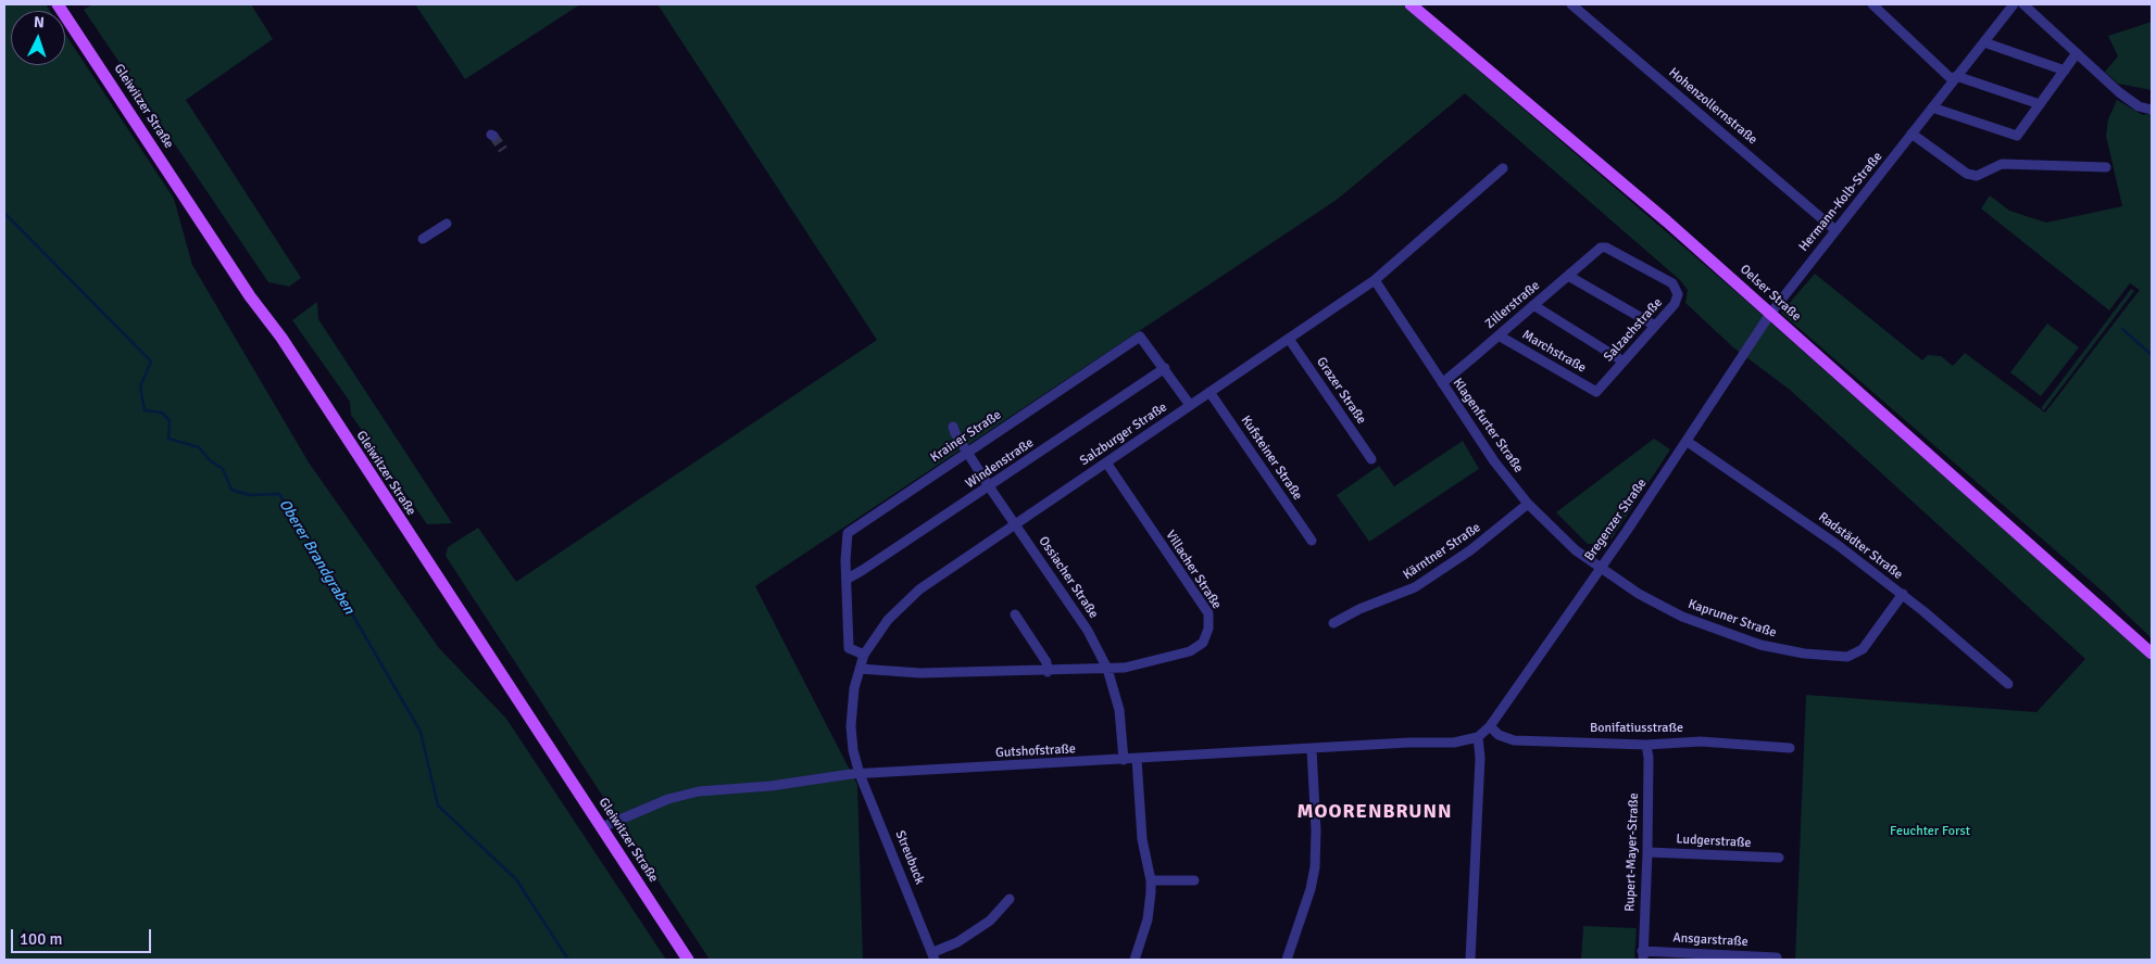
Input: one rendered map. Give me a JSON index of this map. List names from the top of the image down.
{
  "streets": {
    "main road": ["Gleiwitzer Straße", "Oelser Straße"],
    "street": [
      "Hohenzollernstraße",
      "Hermann-Kolb-Straße",
      "Zillerstraße",
      "Salzachstraße",
      "Marchstraße",
      "Grazer Straße",
      "Klagenfurter Straße",
      "Salzburger Straße",
      "Krainer Straße",
      "Kufsteiner Straße",
      "Windenstraße",
      "Bregenzer Straße",
      "Radstädter Straße",
      "Kärntner Straße",
      "Villacher Straße",
      "Ossiacher Straße",
      "Kapruner Straße",
      "Bonifatiusstraße",
      "Gutshofstraße",
      "Ludgerstraße",
      "Rupert-Mayer-Straße",
      "Streubuck",
      "Ansgarstraße"
    ]
  },
  "crossings": [
    ["Gleiwitzer Straße", "Gutshofstraße"],
    ["Hohenzollernstraße", "Hermann-Kolb-Straße"],
    ["Hermann-Kolb-Straße", "Oelser Straße"],
    ["Hermann-Kolb-Straße", "Bregenzer Straße"],
    ["Oelser Straße", "Bregenzer Straße"],
    ["Zillerstraße", "Salzachstraße"],
    ["Zillerstraße", "Marchstraße"],
    ["Zillerstraße", "Klagenfurter Straße"],
    ["Salzachstraße", "Marchstraße"],
    ["Grazer Straße", "Salzburger Straße"],
    ["Klagenfurter Straße", "Salzburger Straße"],
    ["Klagenfurter Straße", "Bregenzer Straße"],
    ["Klagenfurter Straße", "Kärntner Straße"],
    ["Klagenfurter Straße", "Kapruner Straße"],
    ["Salzburger Straße", "Krainer Straße"],
    ["Salzburger Straße", "Kufsteiner Straße"],
    ["Salzburger Straße", "Villacher Straße"],
    ["Salzburger Straße", "Ossiacher Straße"],
    ["Salzburger Straße", "Gutshofstraße"],
    ["Salzburger Straße", "Streubuck"],
    ["Krainer Straße", "Windenstraße"],
    ["Krainer Straße", "Ossiacher Straße"],
    ["Windenstraße", "Ossiacher Straße"],
    ["Bregenzer Straße", "Radstädter Straße"],
    ["Bregenzer Straße", "Kapruner Straße"],
    ["Bregenzer Straße", "Bonifatiusstraße"],
    ["Bregenzer Straße", "Gutshofstraße"],
    ["Radstädter Straße", "Kapruner Straße"],
    ["Villacher Straße", "Ossiacher Straße"],
    ["Ossiacher Straße", "Gutshofstraße"],
    ["Bonifatiusstraße", "Rupert-Mayer-Straße"],
    ["Gutshofstraße", "Streubuck"],
    ["Ludgerstraße", "Rupert-Mayer-Straße"],
    ["Rupert-Mayer-Straße", "Ansgarstraße"]
  ],
  "districts": ["MOORENBRUNN"],
  "water": ["Oberer Brandgraben"],
  "parks": ["Feuchter Forst"],
  "scale_bar": "100 m",
  "north": "top"
}
